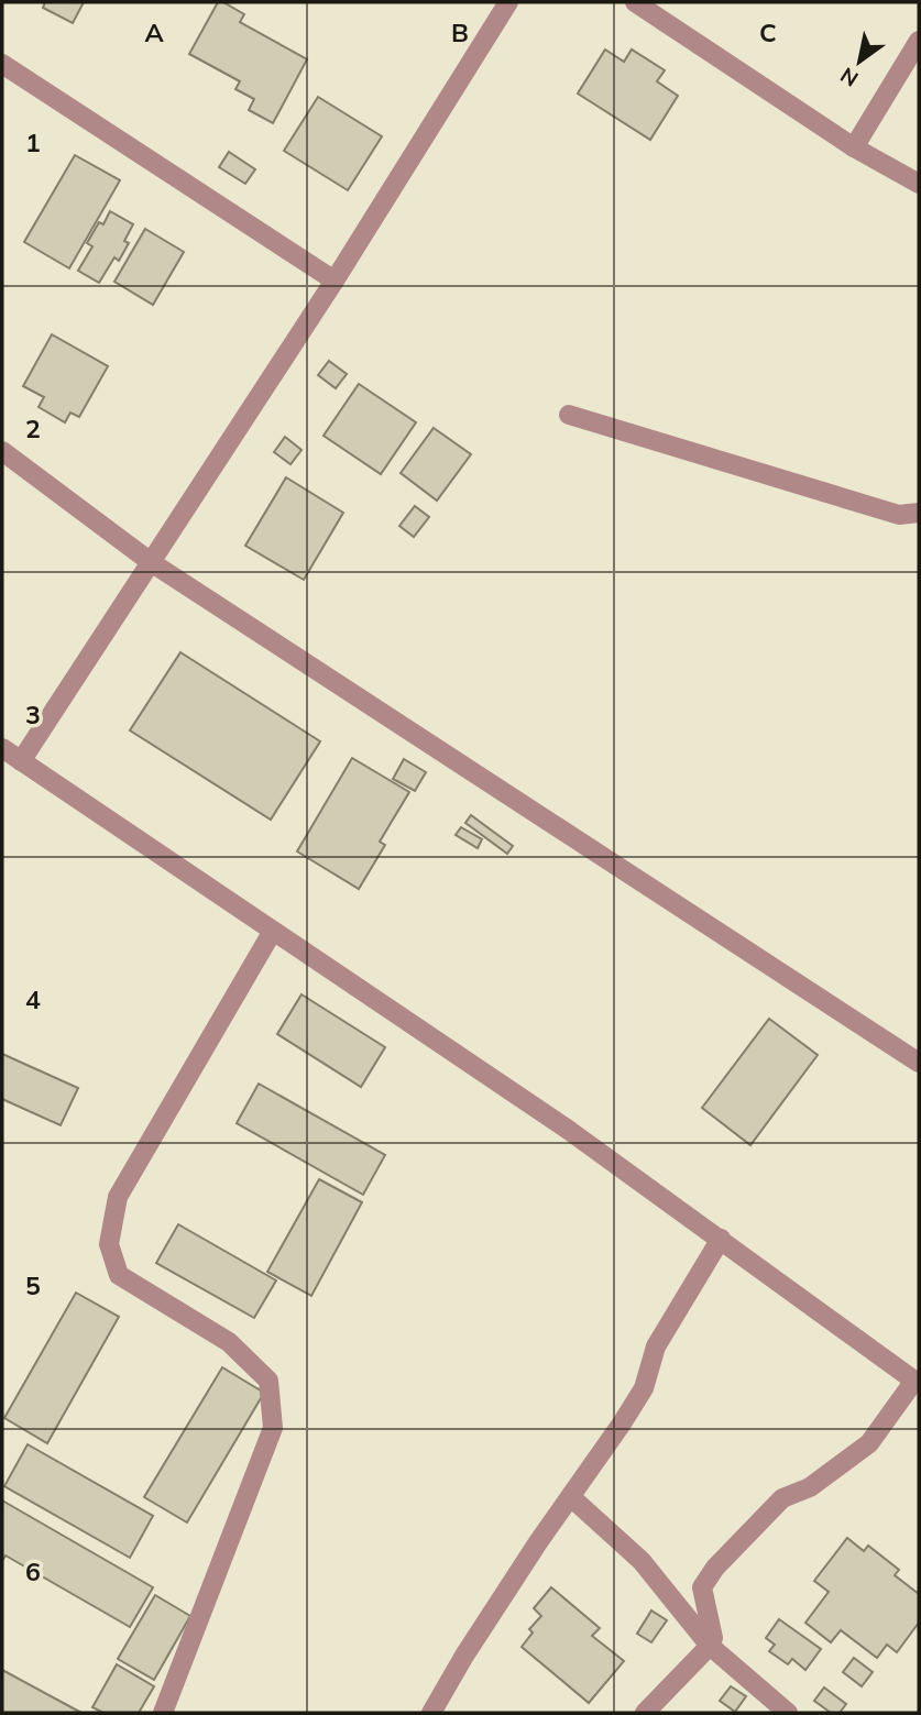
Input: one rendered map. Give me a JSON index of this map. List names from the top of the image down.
{
  "north": "bottom left",
  "grid": {
    "columns": ["A", "B", "C"],
    "rows": [
      "1",
      "2",
      "3",
      "4",
      "5",
      "6"
    ]
  }
}
